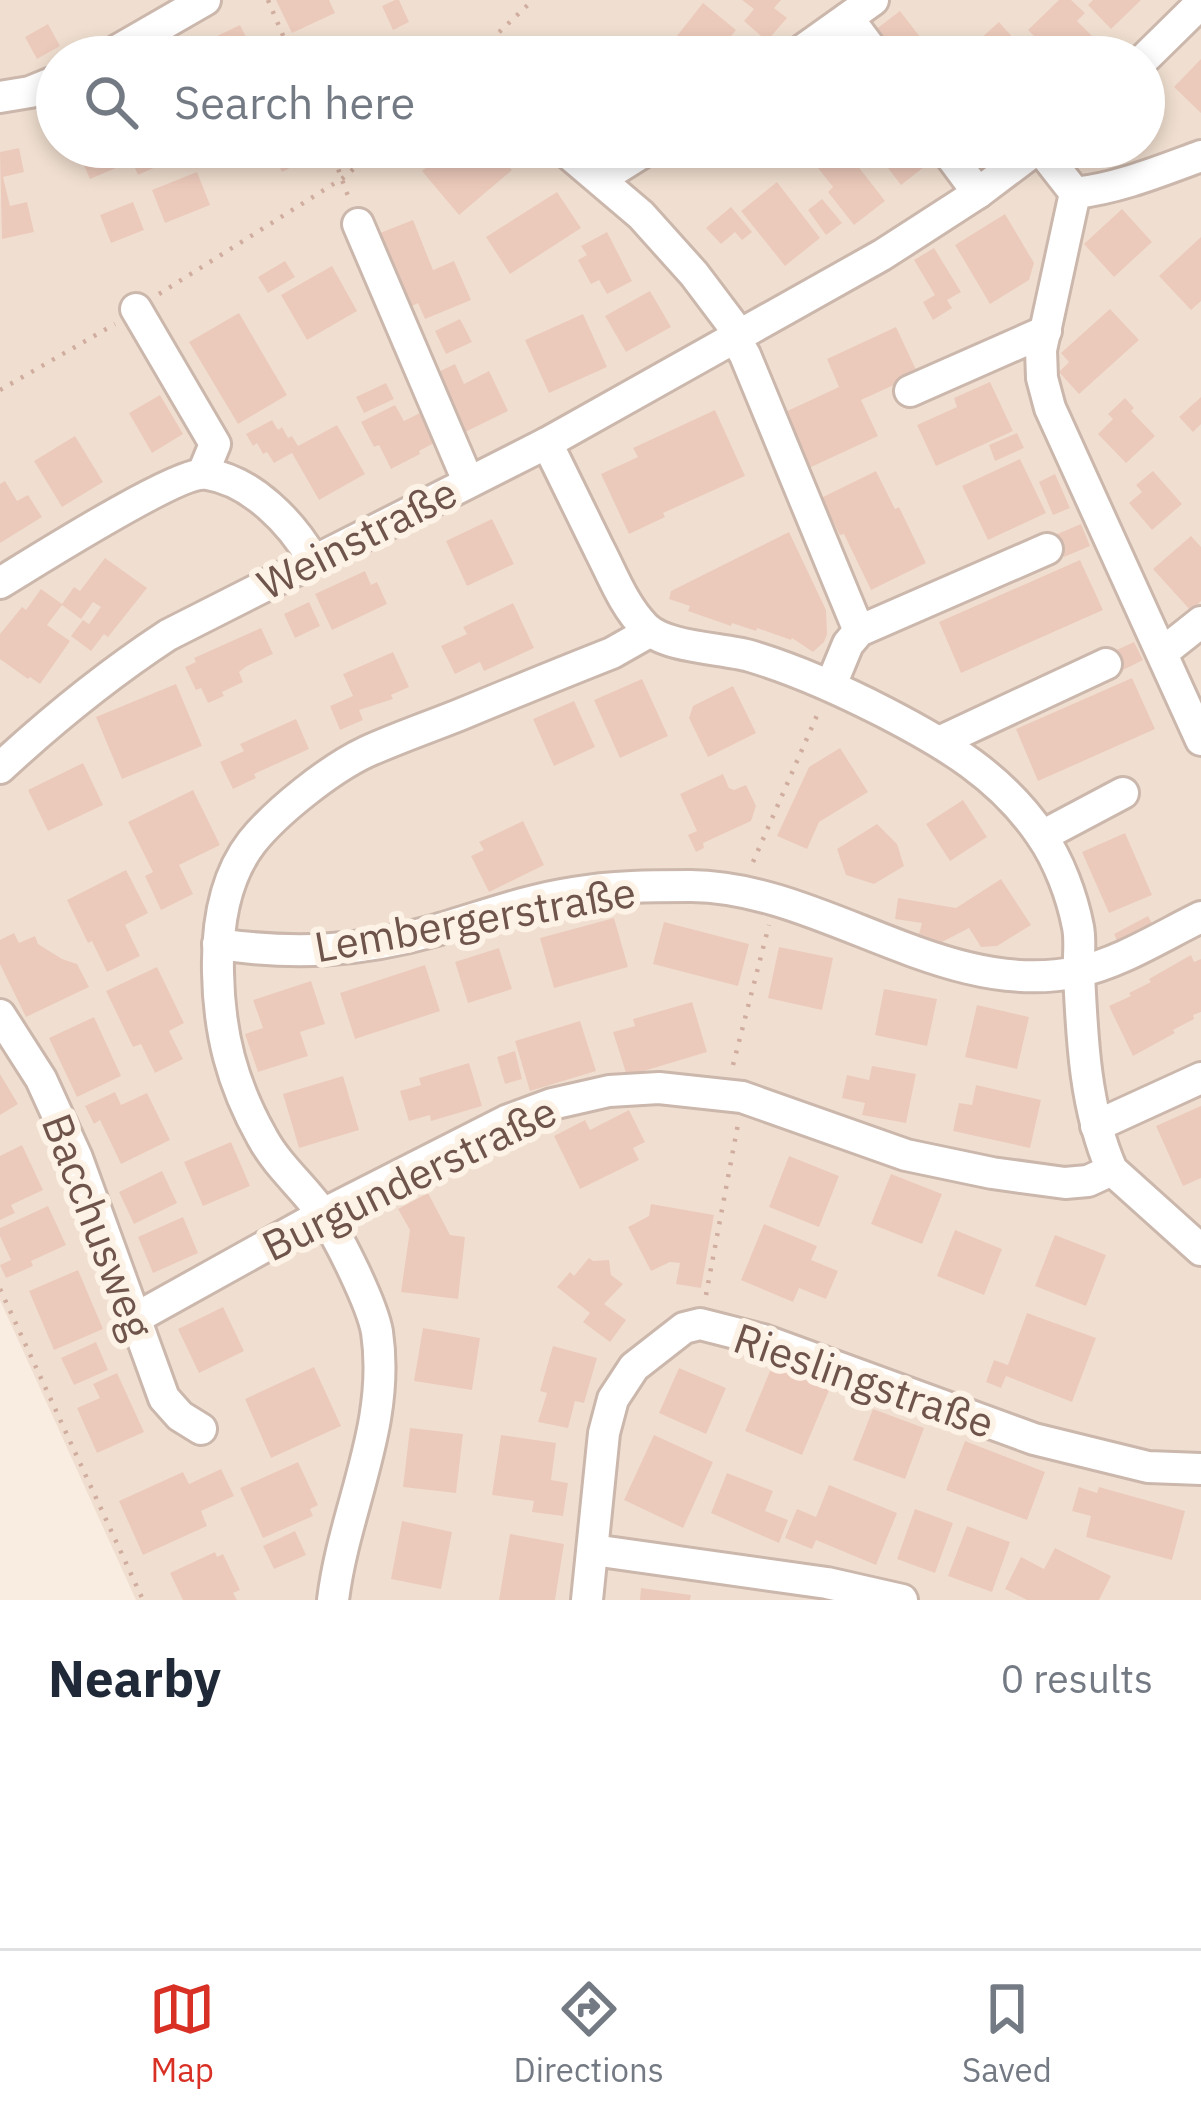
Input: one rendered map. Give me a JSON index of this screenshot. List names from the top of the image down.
{
  "streets": {
    "street": [
      "Weinstraße",
      "Lembergerstraße",
      "Burgunderstraße",
      "Bacchusweg",
      "Rieslingstraße"
    ]
  },
  "crossings": [
    ["Burgunderstraße", "Bacchusweg"]
  ],
  "page": {
    "search": "Search here",
    "heading": ["Nearby", "0 results"],
    "nav": ["Map", "Directions", "Saved"]
  }
}
